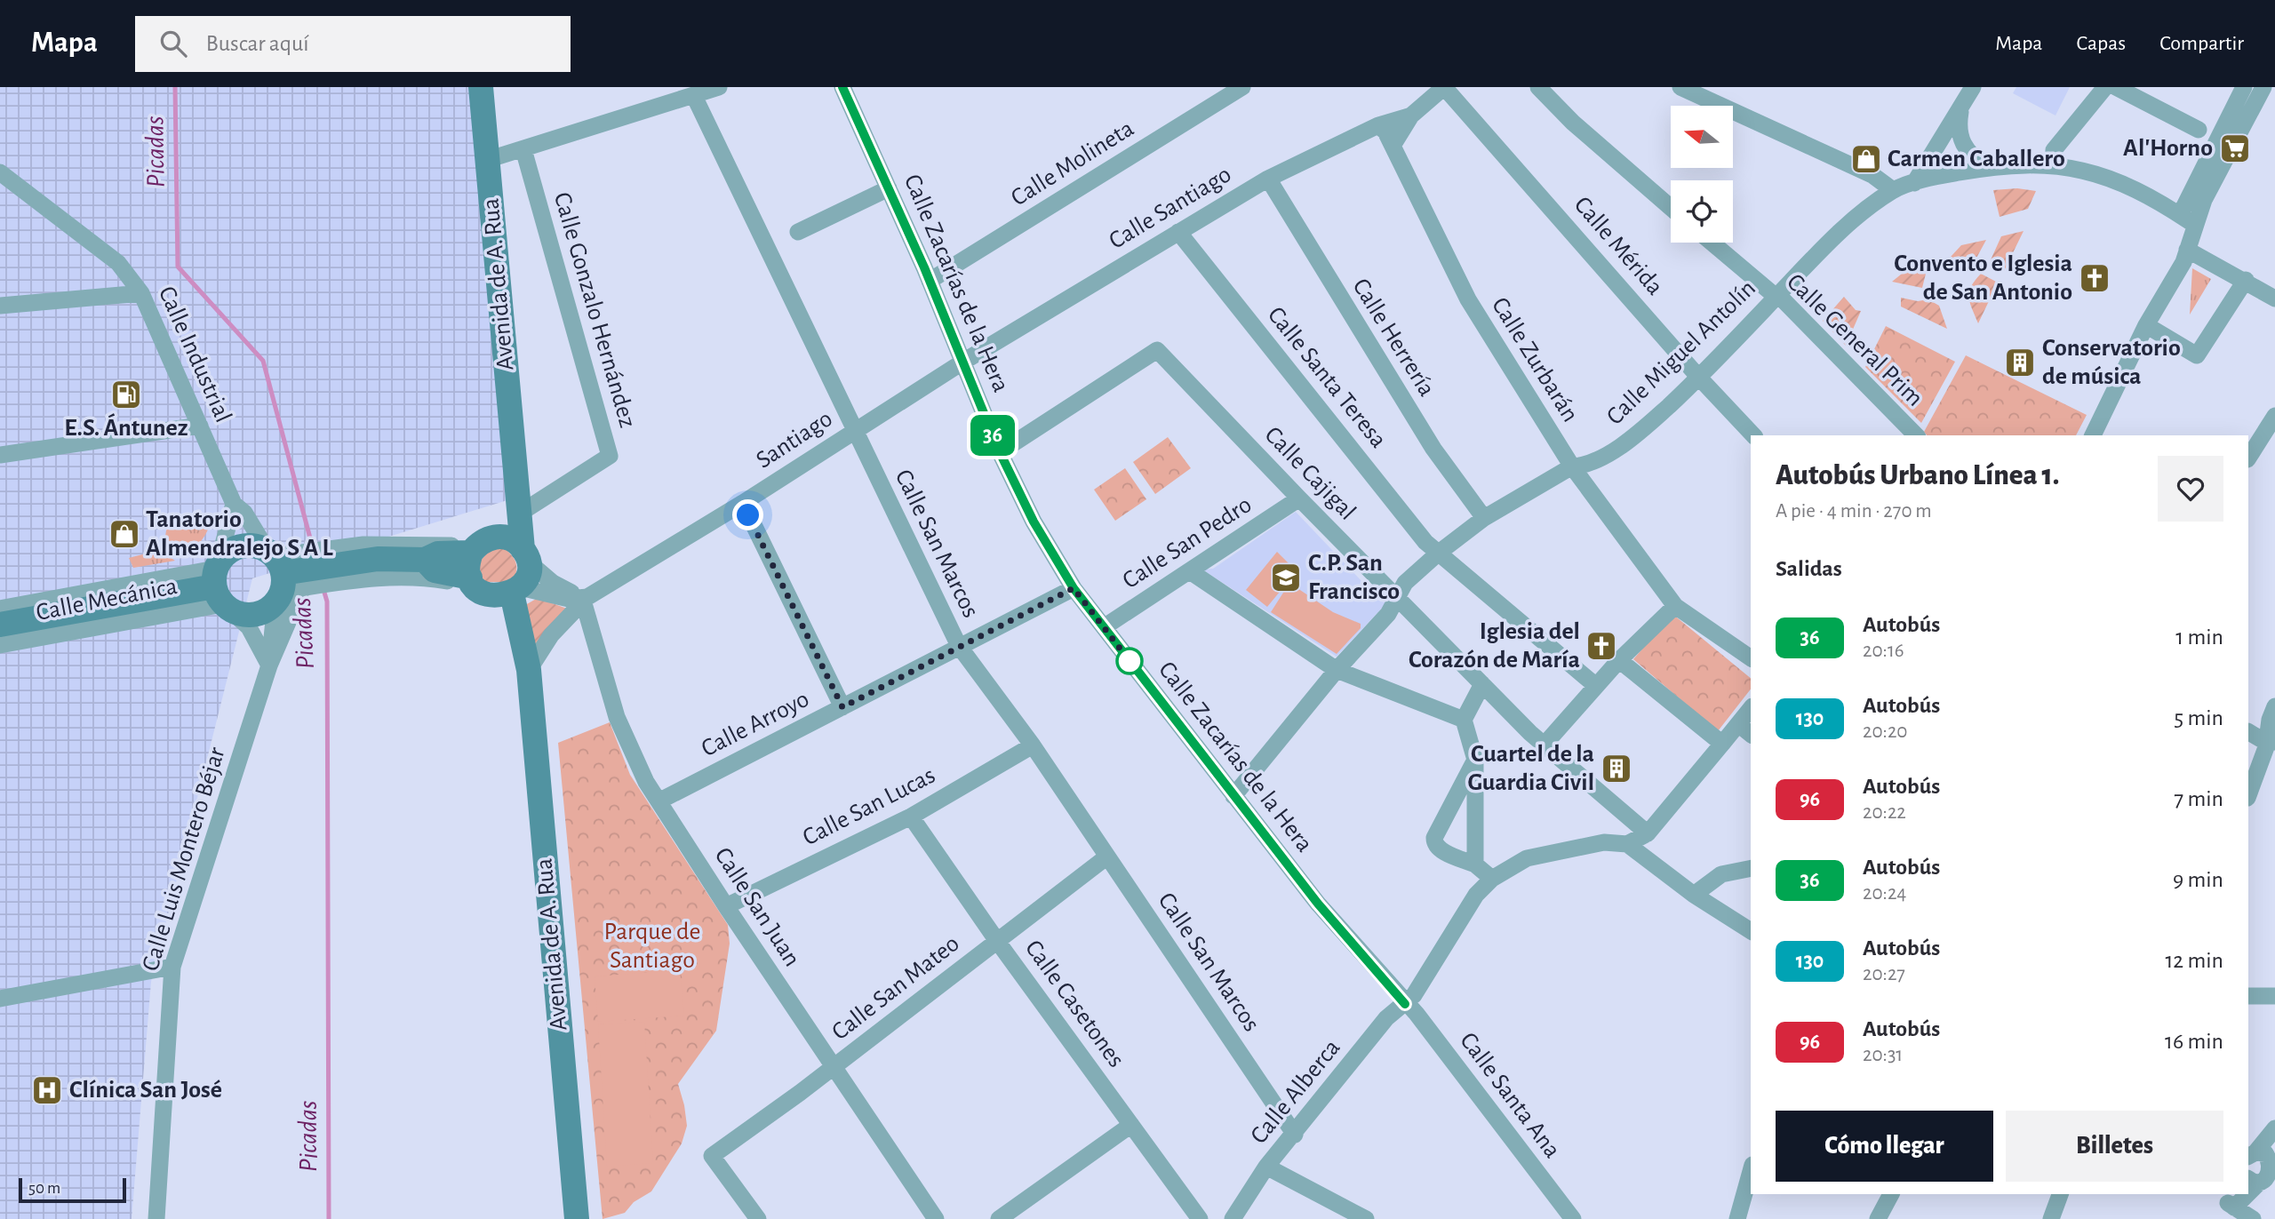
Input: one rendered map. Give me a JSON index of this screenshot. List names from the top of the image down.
{
  "streets": {
    "street": [
      "Calle Molineta",
      "Calle Santiago",
      "Calle Mérida",
      "Calle Zacarías de la Hera",
      "Avenida de A. Rua",
      "Calle Gonzalo Hernández",
      "Calle Herrería",
      "Calle General Prim",
      "Calle Miguel Antolín",
      "Calle Industrial",
      "Calle Zurbarán",
      "Calle Santa Teresa",
      "Santiago",
      "Calle Cajigal",
      "Calle San Pedro",
      "Calle San Marcos",
      "Calle Mecánica",
      "Calle Arroyo",
      "Calle San Lucas",
      "Calle Luis Montero Béjar",
      "Calle San Juan",
      "Calle San Mateo",
      "Calle Casetones",
      "Calle Alberca",
      "Calle Santa Ana"
    ]
  },
  "crossings": [
    ["Calle Molineta", "Calle Zacarías de la Hera"],
    ["Calle Santiago", "Calle Mérida"],
    ["Calle Santiago", "Calle Zacarías de la Hera"],
    ["Calle Santiago", "Calle Herrería"],
    ["Calle Santiago", "Calle Zurbarán"],
    ["Calle Santiago", "Calle Santa Teresa"],
    ["Calle Santiago", "Santiago"],
    ["Calle Mérida", "Calle Miguel Antolín"],
    ["Calle Zacarías de la Hera", "Calle Miguel Antolín"],
    ["Calle Zacarías de la Hera", "Santiago"],
    ["Calle Zacarías de la Hera", "Calle Cajigal"],
    ["Calle Zacarías de la Hera", "Calle San Pedro"],
    ["Calle Zacarías de la Hera", "Calle Arroyo"],
    ["Calle Zacarías de la Hera", "Calle Alberca"],
    ["Calle Zacarías de la Hera", "Calle Santa Ana"],
    ["Avenida de A. Rua", "Calle Gonzalo Hernández"],
    ["Avenida de A. Rua", "Santiago"],
    ["Calle Herrería", "Calle Miguel Antolín"],
    ["Calle General Prim", "Calle Miguel Antolín"],
    ["Calle Miguel Antolín", "Calle Zurbarán"],
    ["Calle Miguel Antolín", "Calle Santa Teresa"],
    ["Calle Miguel Antolín", "Calle Cajigal"],
    ["Calle Industrial", "Calle Luis Montero Béjar"],
    ["Santiago", "Calle San Marcos"],
    ["Santiago", "Calle San Juan"],
    ["Calle Cajigal", "Calle San Pedro"],
    ["Calle San Marcos", "Calle Arroyo"],
    ["Calle San Marcos", "Calle San Lucas"],
    ["Calle San Marcos", "Calle San Mateo"],
    ["Calle San Marcos", "Calle Alberca"],
    ["Calle Arroyo", "Calle San Juan"],
    ["Calle San Lucas", "Calle San Juan"],
    ["Calle San Lucas", "Calle Casetones"],
    ["Calle San Juan", "Calle San Mateo"],
    ["Calle San Mateo", "Calle Casetones"],
    ["Calle Alberca", "Calle Santa Ana"]
  ],
  "water": ["Picadas"],
  "parks": ["Parque de Santiago"],
  "places": {
    "supermarket": ["Al'Horno"],
    "shop": ["Carmen Caballero", "Tanatorio Almendralejo S A L"],
    "church": ["Convento e Iglesia de San Antonio", "Iglesia del Corazón de María"],
    "building": ["Conservatorio de música", "Cuartel de la Guardia Civil"],
    "fuel station": ["E.S. Ántunez"],
    "school or university": ["C.P. San Francisco"],
    "hospital": ["Clínica San José"]
  },
  "lines": ["bus line 36"],
  "scale_bar": "50 m",
  "north": "left",
  "page": {
    "header": "Mapa",
    "search": "Buscar aquí",
    "nav": ["Mapa", "Capas", "Compartir"],
    "on_map": "36",
    "heading": [
      ["Autobús Urbano Línea 1.", "A pie · 4 min · 270 m"],
      "Salidas"
    ],
    "list": [
      {
        "mark": "36",
        "name": "Autobús",
        "note": "20:16",
        "value": "1 min"
      },
      {
        "mark": "130",
        "name": "Autobús",
        "note": "20:20",
        "value": "5 min"
      },
      {
        "mark": "96",
        "name": "Autobús",
        "note": "20:22",
        "value": "7 min"
      },
      {
        "mark": "36",
        "name": "Autobús",
        "note": "20:24",
        "value": "9 min"
      },
      {
        "mark": "130",
        "name": "Autobús",
        "note": "20:27",
        "value": "12 min"
      },
      {
        "mark": "96",
        "name": "Autobús",
        "note": "20:31",
        "value": "16 min"
      }
    ],
    "buttons": ["Cómo llegar", "Billetes"],
    "scale": "50 m"
  }
}
